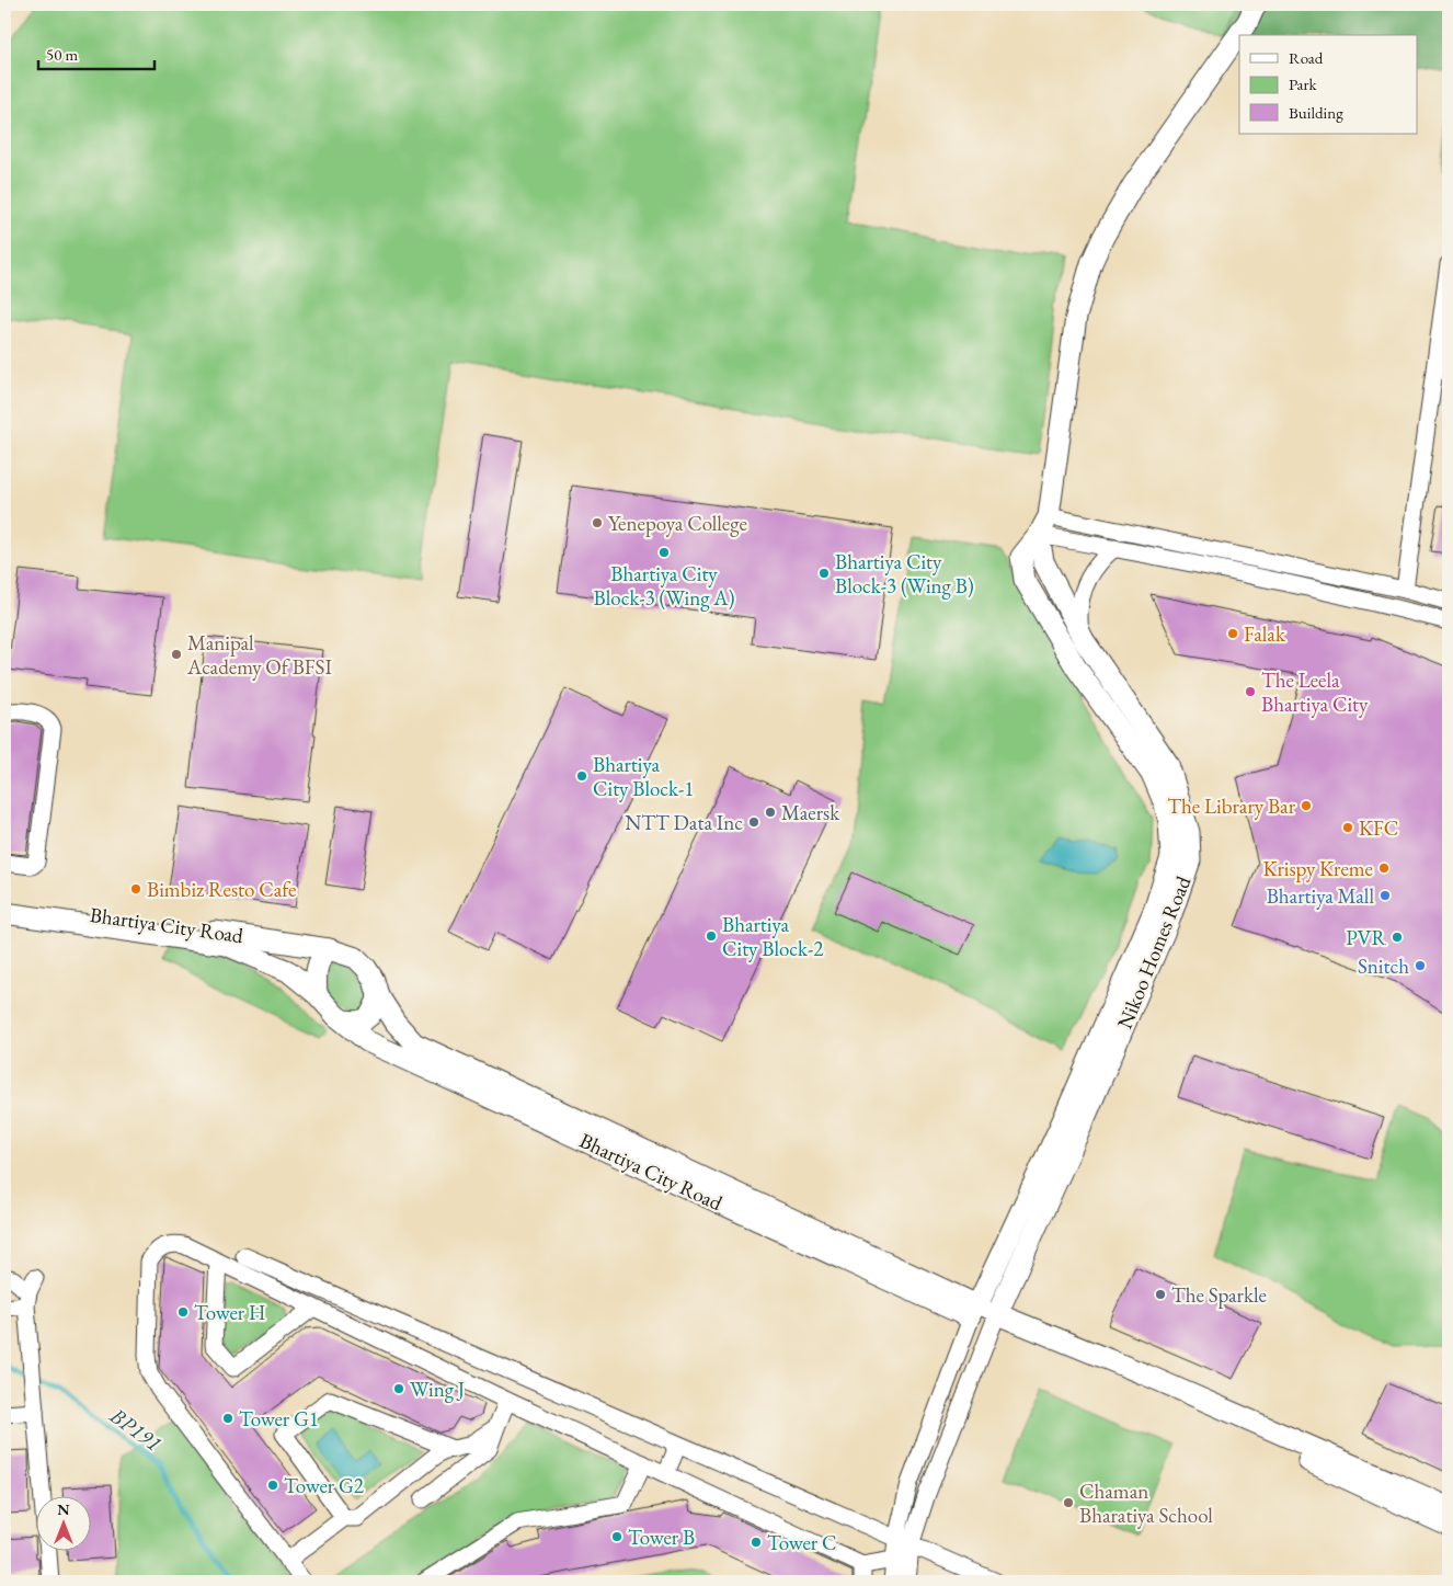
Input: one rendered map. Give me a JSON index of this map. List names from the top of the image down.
{
  "streets": {
    "street": ["Bhartiya City Road", "Nikoo Homes Road"]
  },
  "crossings": [
    ["Bhartiya City Road", "Nikoo Homes Road"]
  ],
  "water": ["BP191"],
  "places": [
    "Yenepoya College",
    "Bhartiya City Block-3 (Wing A)",
    "Bhartiya City Block-3 (Wing B)",
    "Falak",
    "Manipal Academy Of BFSI",
    "The Leela Bhartiya City",
    "Bhartiya City Block-1",
    "The Library Bar",
    "Maersk",
    "NTT Data Inc",
    "KFC",
    "Krispy Kreme",
    "Bimbiz Resto Cafe",
    "Bhartiya Mall",
    "Bhartiya City Block-2",
    "PVR",
    "Snitch",
    "The Sparkle",
    "Tower H",
    "Wing J",
    "Tower G1",
    "Tower G2",
    "Chaman Bharatiya School",
    "Tower B",
    "Tower C"
  ],
  "legend": ["Road", "Park", "Building"],
  "scale_bar": "50 m",
  "north": "top"
}
